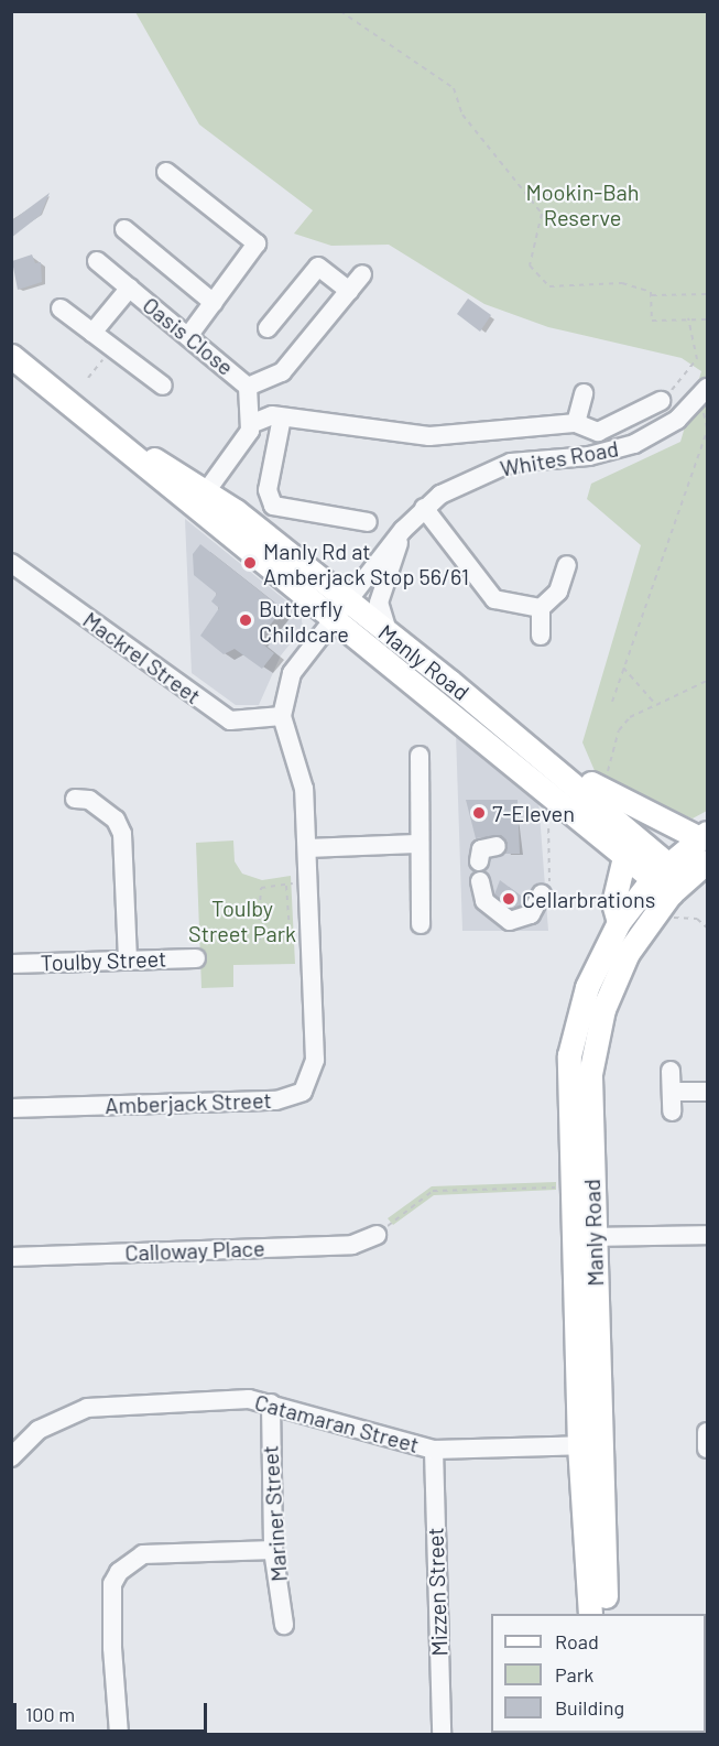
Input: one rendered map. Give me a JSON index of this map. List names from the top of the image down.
{
  "streets": {
    "main road": ["Manly Road"],
    "street": [
      "Oasis Close",
      "Whites Road",
      "Mackrel Street",
      "Toulby Street",
      "Amberjack Street",
      "Calloway Place",
      "Catamaran Street",
      "Mariner Street",
      "Mizzen Street"
    ]
  },
  "crossings": [
    ["Whites Road", "Manly Road"],
    ["Whites Road", "Amberjack Street"],
    ["Mackrel Street", "Amberjack Street"],
    ["Manly Road", "Amberjack Street"],
    ["Manly Road", "Catamaran Street"],
    ["Catamaran Street", "Mariner Street"],
    ["Catamaran Street", "Mizzen Street"]
  ],
  "parks": ["Mookin-Bah Reserve", "Toulby Street Park"],
  "places": [
    "Manly Rd at Amberjack Stop 56/61",
    "Butterfly Childcare",
    "7-Eleven",
    "Cellarbrations"
  ],
  "legend": ["Road", "Park", "Building"],
  "scale_bar": "100 m"
}
